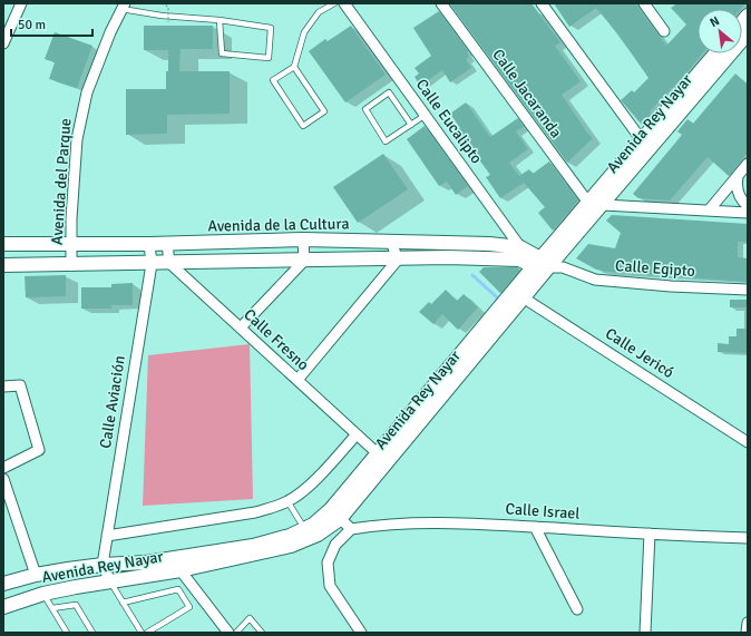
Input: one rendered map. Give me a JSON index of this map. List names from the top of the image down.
{
  "streets": {
    "main road": ["Avenida Rey Nayar", "Avenida de la Cultura"],
    "street": [
      "Calle Jacaranda",
      "Calle Eucalipto",
      "Avenida del Parque",
      "Calle Egipto",
      "Calle Fresno",
      "Calle Jericó",
      "Calle Aviación",
      "Calle Israel"
    ]
  },
  "crossings": [
    ["Calle Jacaranda", "Avenida Rey Nayar"],
    ["Calle Eucalipto", "Avenida de la Cultura"],
    ["Avenida Rey Nayar", "Avenida de la Cultura"],
    ["Avenida Rey Nayar", "Calle Egipto"],
    ["Avenida Rey Nayar", "Calle Fresno"],
    ["Avenida Rey Nayar", "Calle Jericó"],
    ["Avenida Rey Nayar", "Calle Aviación"],
    ["Avenida del Parque", "Avenida de la Cultura"],
    ["Avenida de la Cultura", "Calle Egipto"],
    ["Avenida de la Cultura", "Calle Fresno"],
    ["Avenida de la Cultura", "Calle Aviación"]
  ],
  "scale_bar": "50 m",
  "north": "top left"
}
